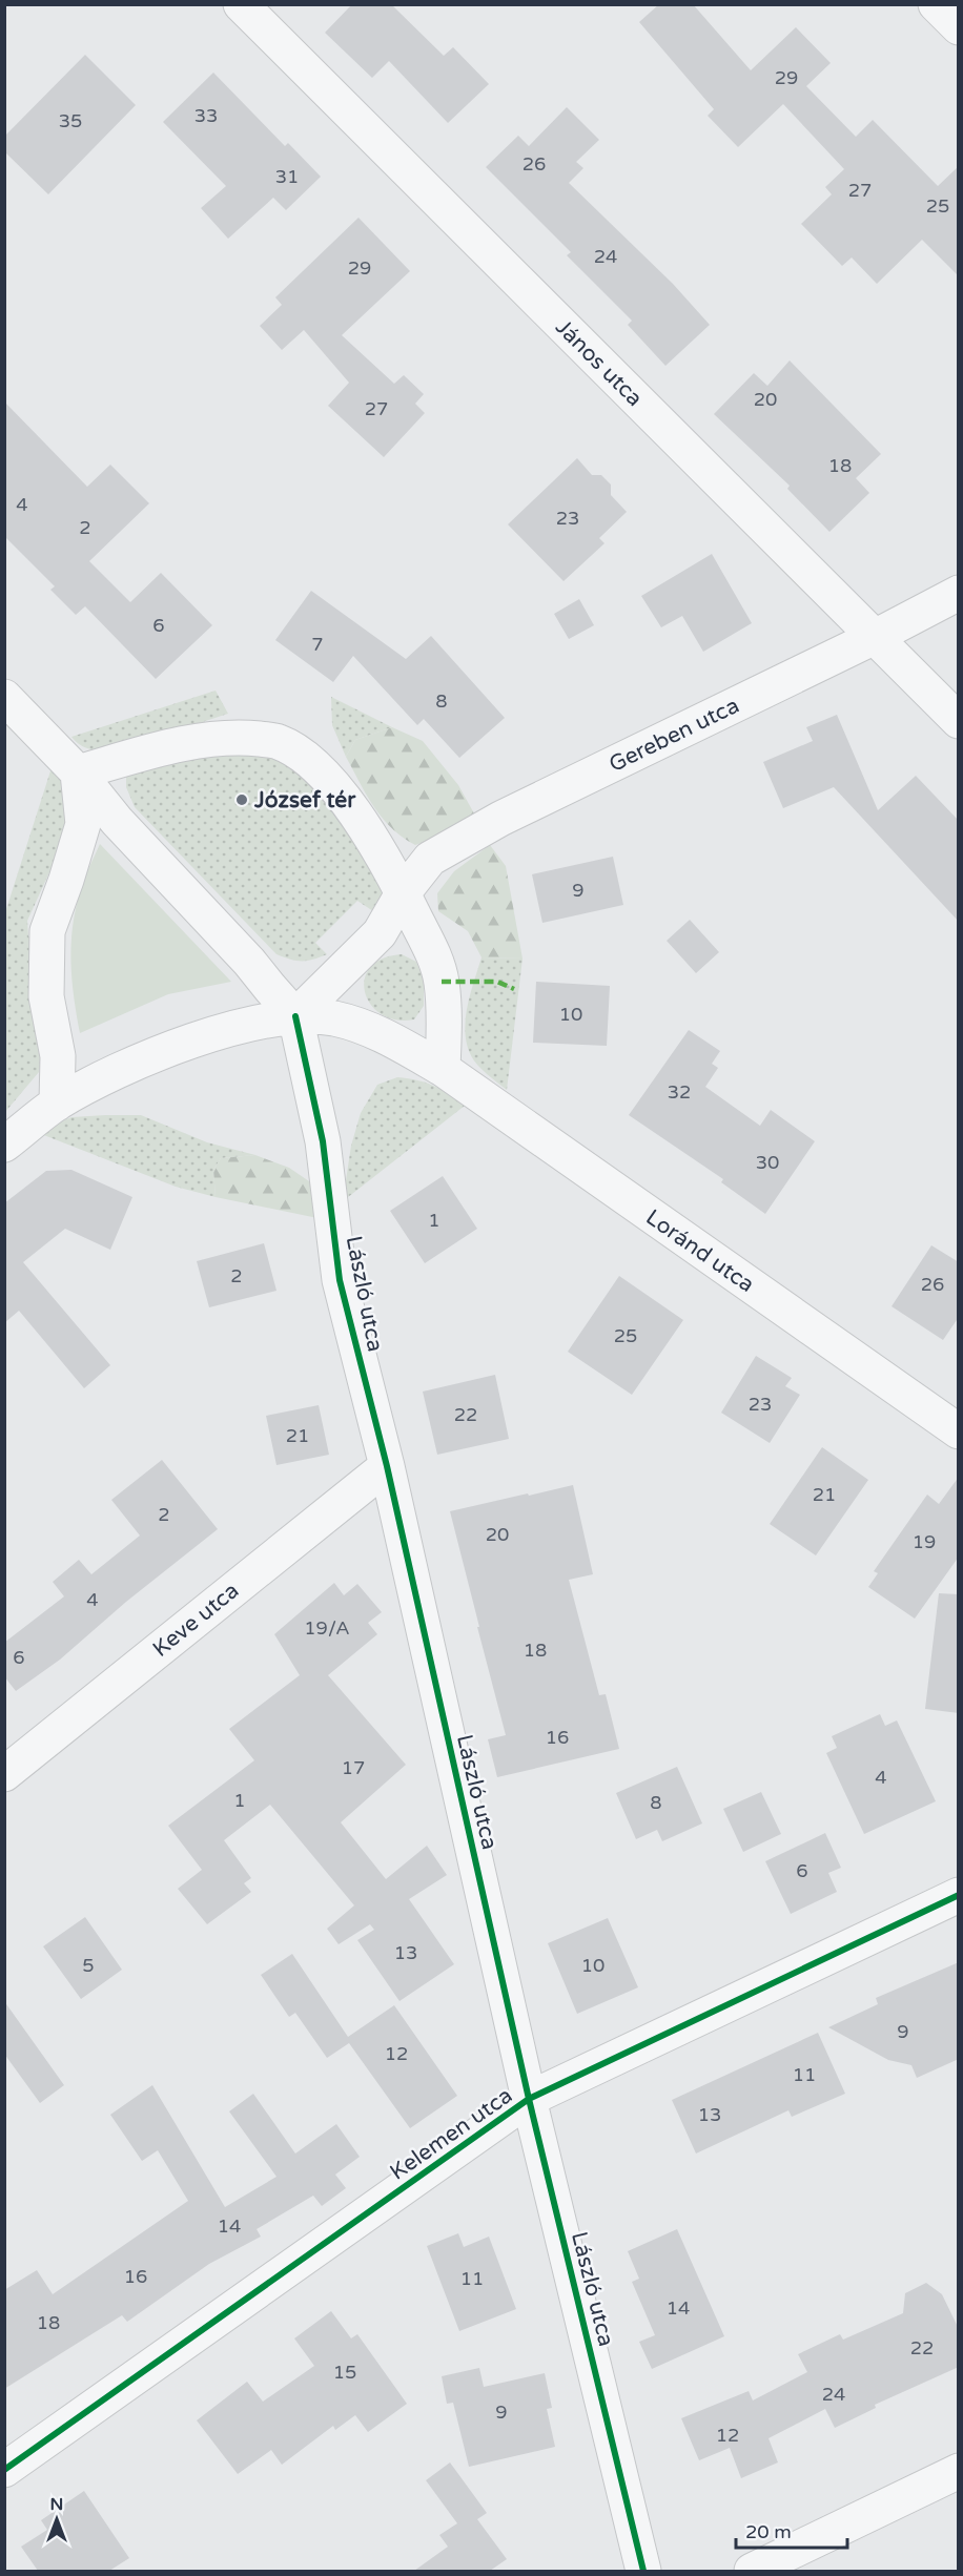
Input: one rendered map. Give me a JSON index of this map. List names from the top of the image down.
{
  "streets": {
    "street": [
      "János utca",
      "Gereben utca",
      "Loránd utca",
      "László utca",
      "Keve utca",
      "Kelemen utca"
    ]
  },
  "crossings": [
    ["János utca", "Gereben utca"],
    ["László utca", "Keve utca"],
    ["László utca", "Kelemen utca"]
  ],
  "places": ["József tér"],
  "house_numbers": [
    "29",
    "33",
    "35",
    "26",
    "31",
    "27",
    "25",
    "24",
    "29",
    "20",
    "27",
    "18",
    "4",
    "23",
    "2",
    "6",
    "7",
    "8",
    "9",
    "10",
    "32",
    "30",
    "1",
    "2",
    "26",
    "25",
    "23",
    "22",
    "21",
    "21",
    "2",
    "20",
    "19",
    "4",
    "19/A",
    "18",
    "6",
    "16",
    "17",
    "4",
    "1",
    "8",
    "6",
    "13",
    "5",
    "10",
    "9",
    "12",
    "11",
    "13",
    "14",
    "16",
    "11",
    "14",
    "18",
    "22",
    "15",
    "24",
    "9",
    "12"
  ],
  "scale_bar": "20 m",
  "north": "top"
}
